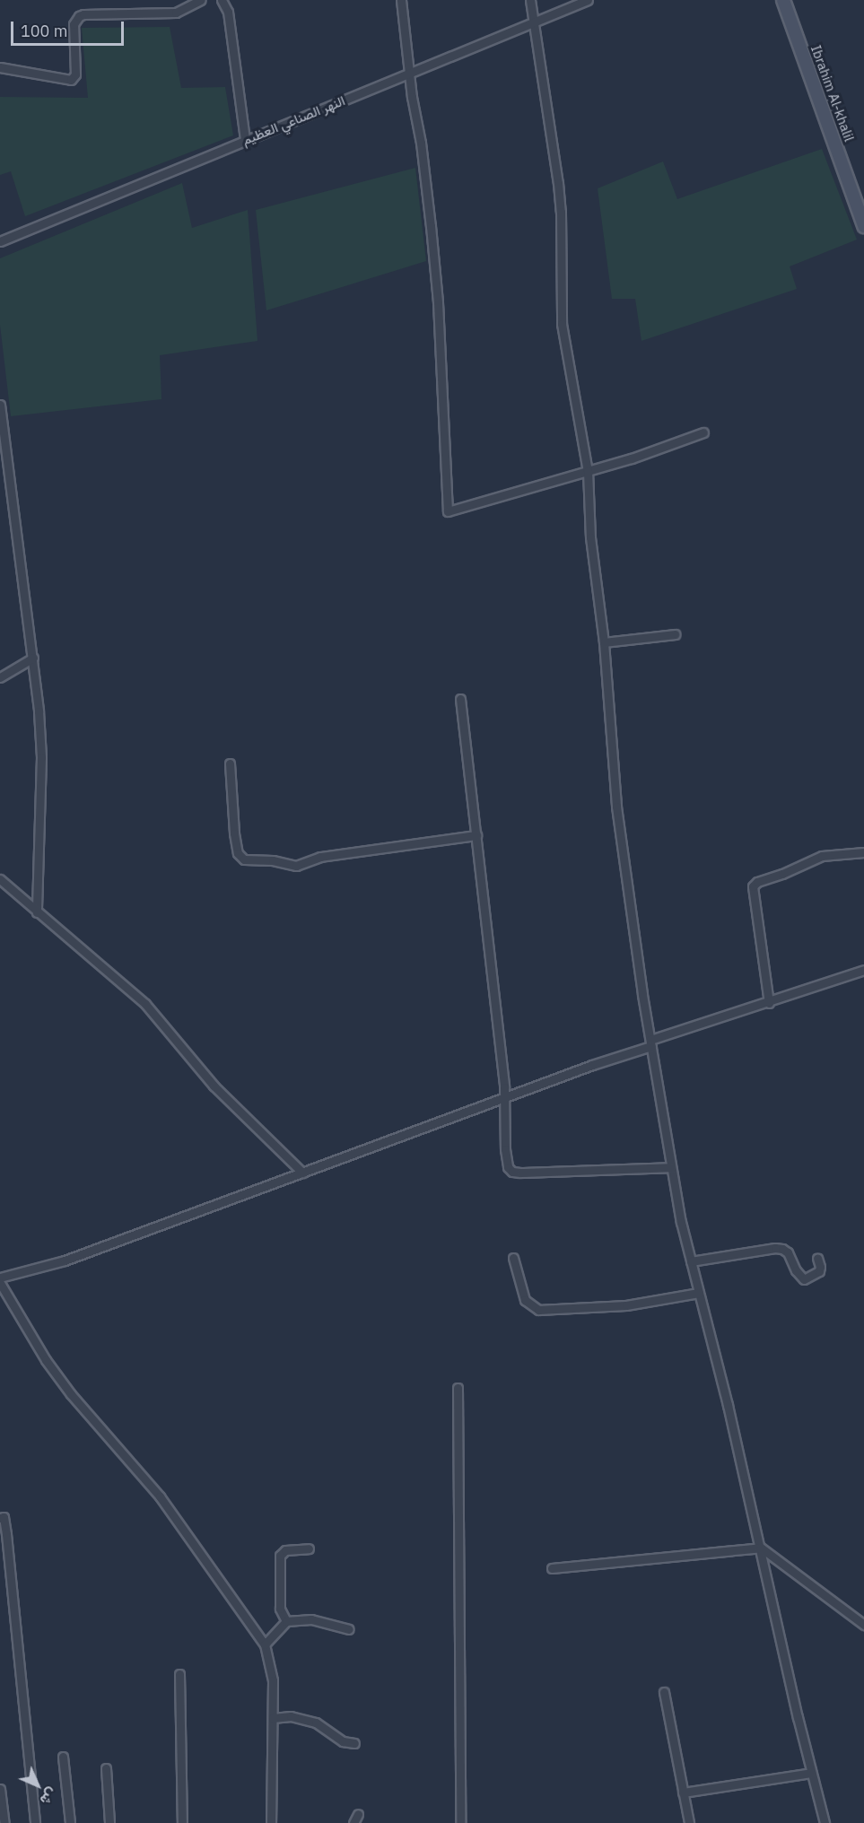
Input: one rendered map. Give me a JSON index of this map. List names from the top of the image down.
{
  "streets": {
    "street": ["Ibrahim Al-khalil", "النهر الصناعي العظيم"]
  },
  "scale_bar": "100 m",
  "north": "bottom right"
}
